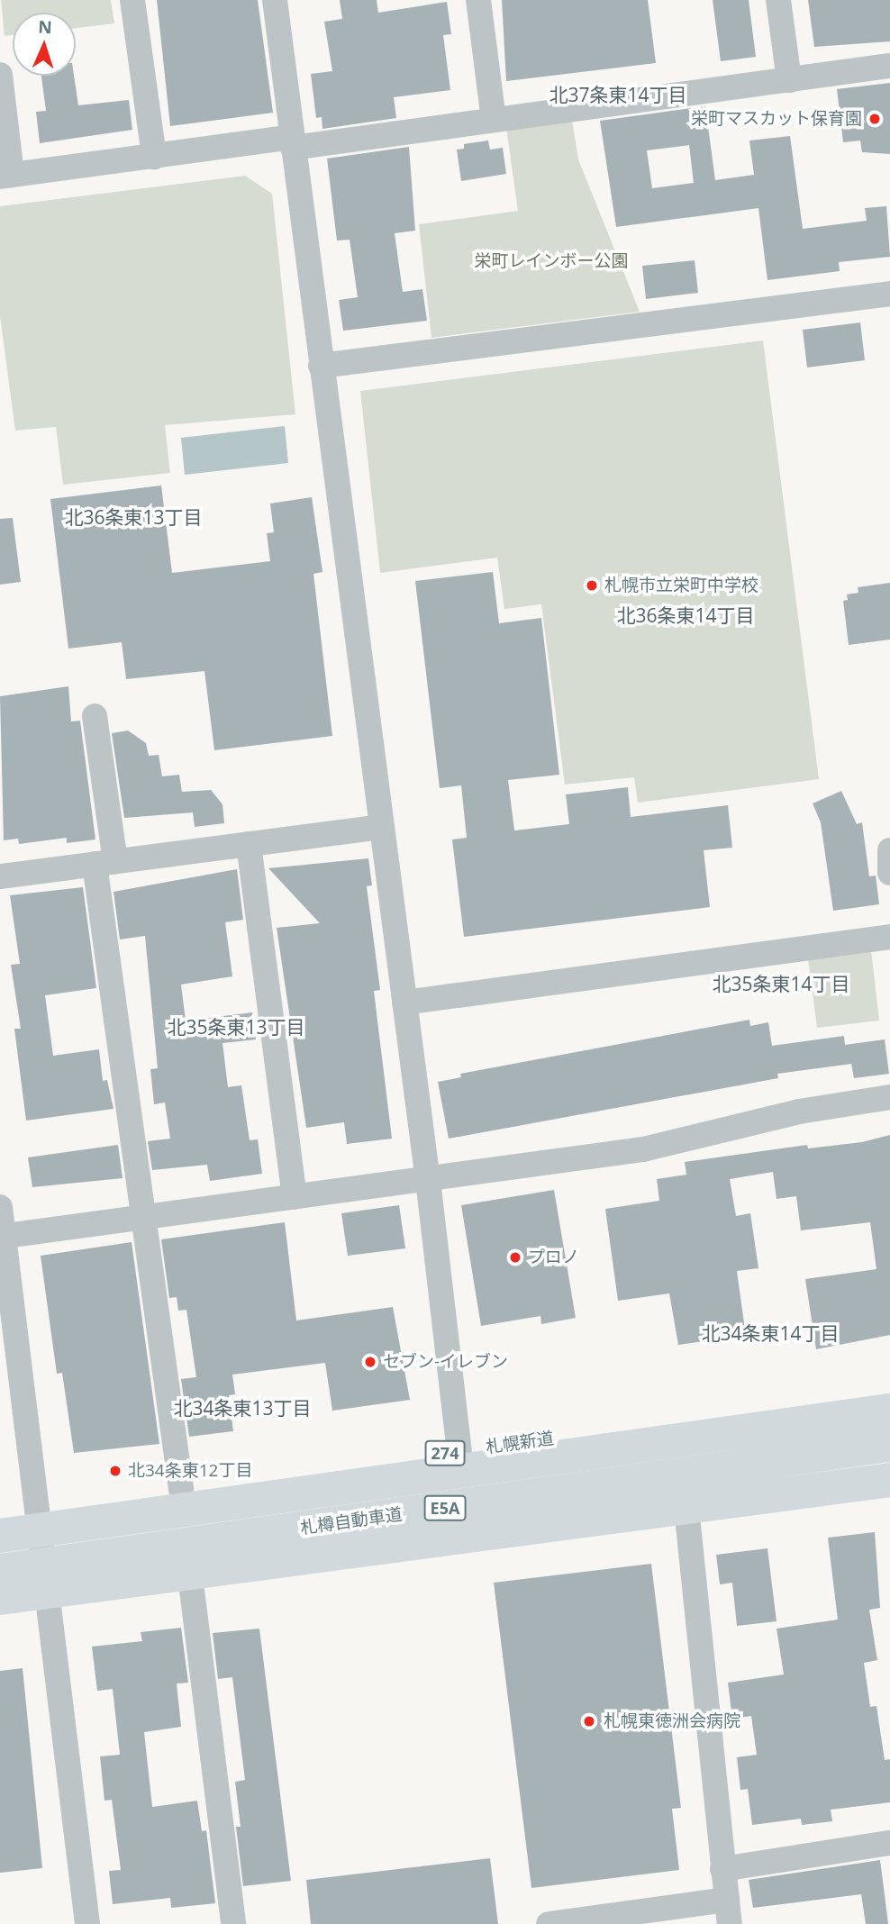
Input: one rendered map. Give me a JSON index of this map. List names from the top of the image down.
{
  "streets": {
    "highway": [
      "札幌新道",
      "274",
      "E5A",
      "札樽自動車道"
    ]
  },
  "districts": [
    "北37条東14丁目",
    "北36条東13丁目",
    "北36条東14丁目",
    "北35条東14丁目",
    "北35条東13丁目",
    "北34条東14丁目",
    "北34条東13丁目"
  ],
  "parks": ["栄町レインボー公園"],
  "places": [
    "栄町マスカット保育園",
    "札幌市立栄町中学校",
    "プロノ",
    "セブン-イレブン",
    "北34条東12丁目",
    "札幌東徳洲会病院"
  ],
  "north": "top"
}
